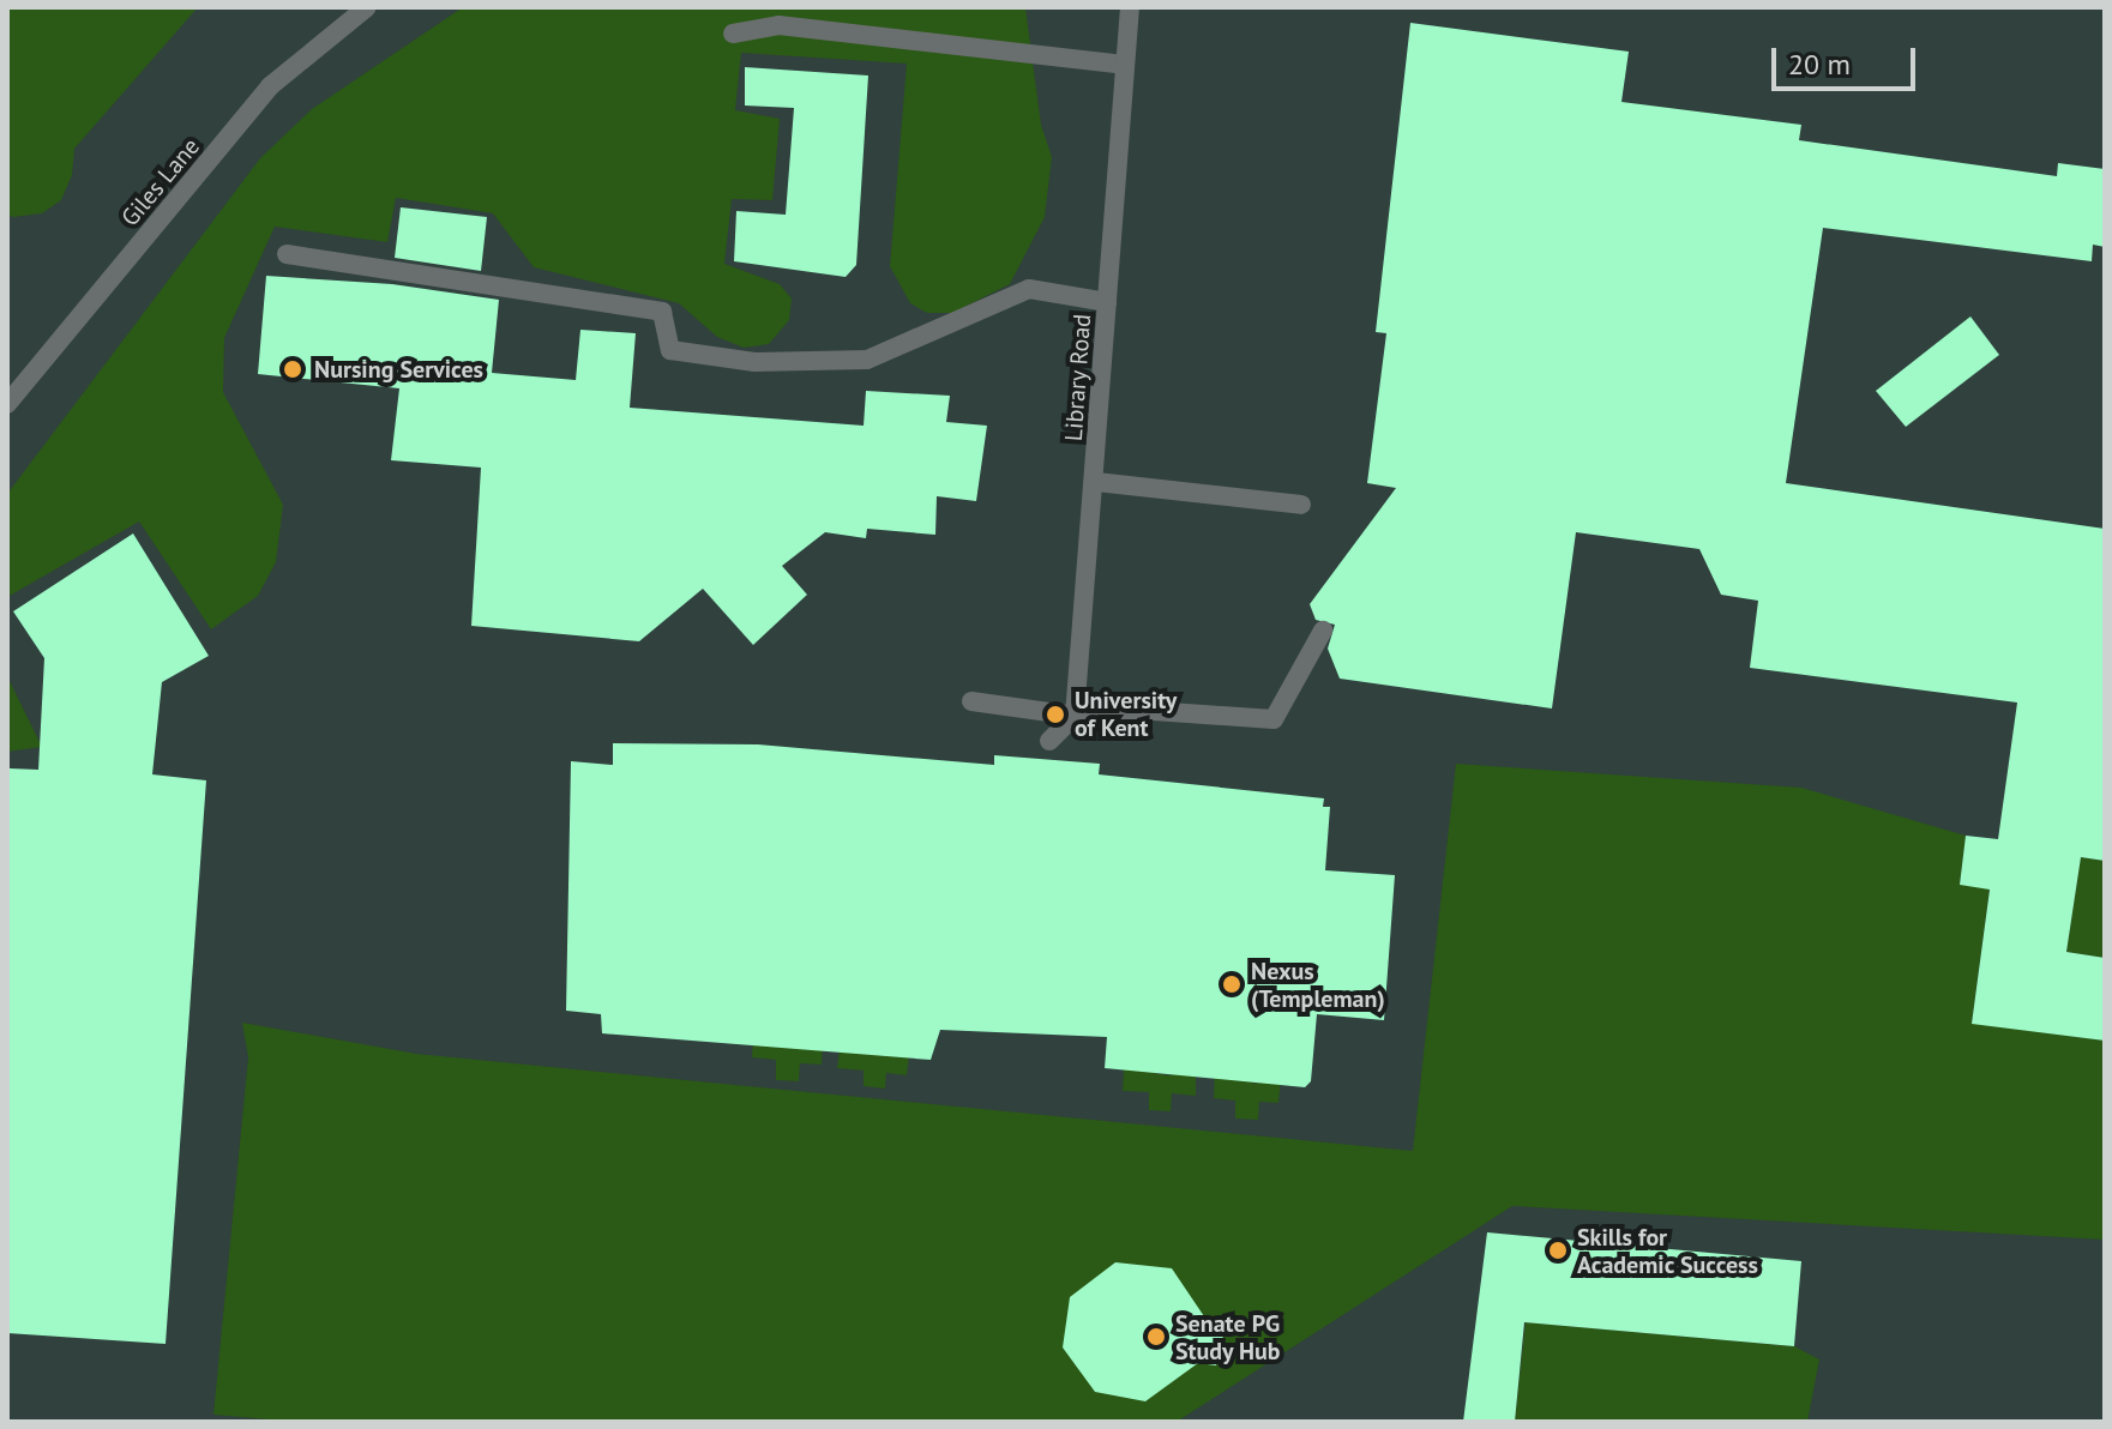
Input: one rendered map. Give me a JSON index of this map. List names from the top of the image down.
{
  "streets": {
    "street": ["Giles Lane", "Library Road"]
  },
  "places": [
    "Nursing Services",
    "University of Kent",
    "Nexus (Templeman)",
    "Skills for Academic Success",
    "Senate PG Study Hub"
  ],
  "scale_bar": "20 m"
}
